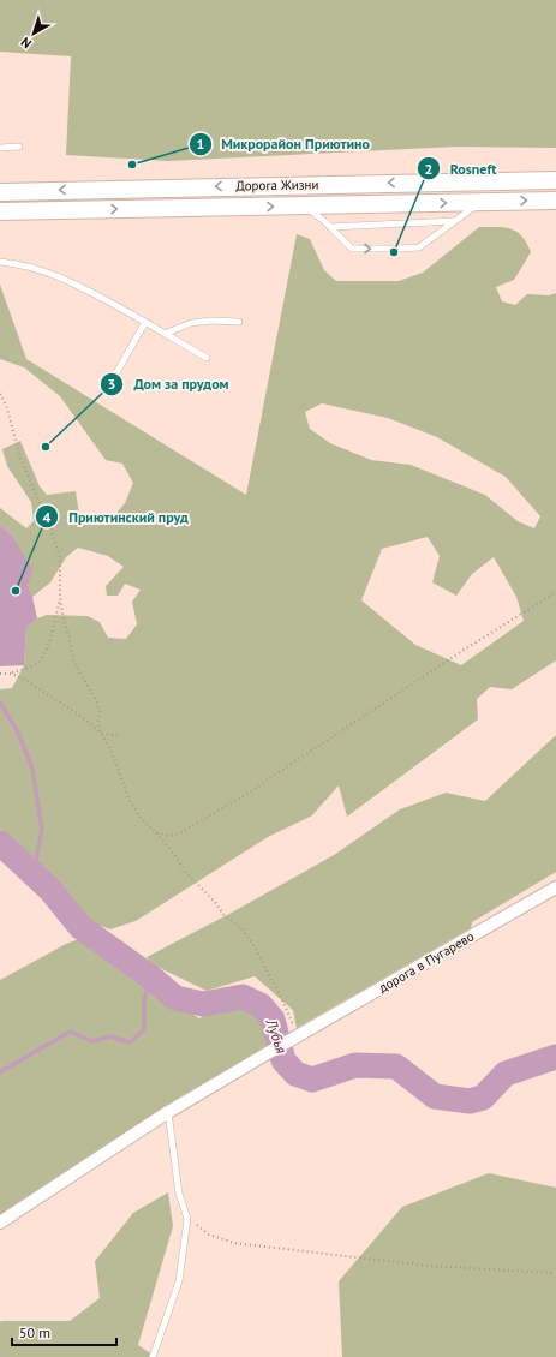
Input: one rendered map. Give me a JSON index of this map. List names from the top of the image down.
{
  "streets": {
    "main road": ["Дорога Жизни"],
    "street": ["дорога в Пугарево"]
  },
  "water": ["Лубья"],
  "places": [
    "Микрорайон Приютино",
    "Rosneft",
    "Дом за прудом",
    "Приютинский пруд"
  ],
  "scale_bar": "50 m",
  "north": "bottom left"
}
